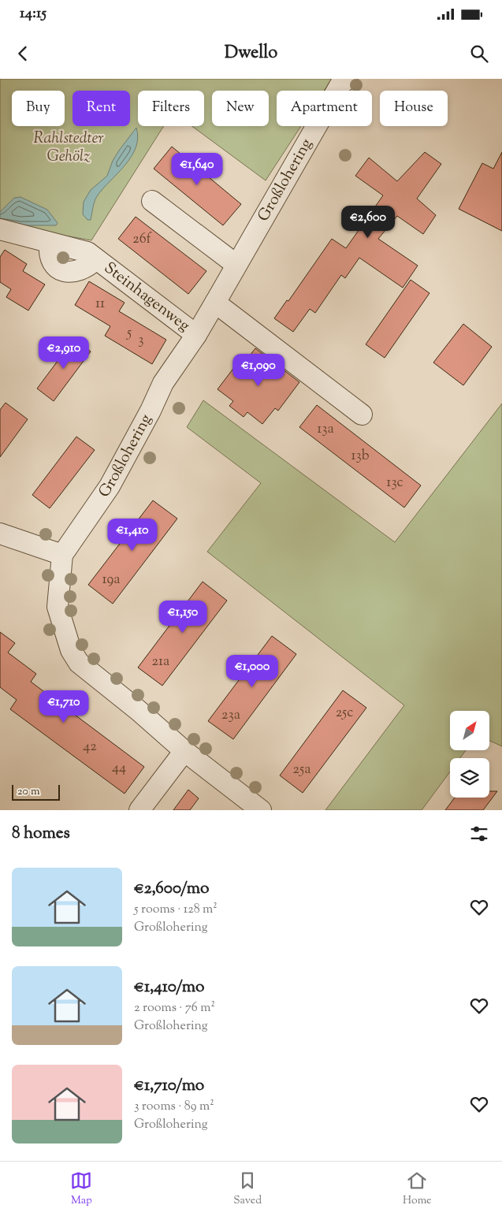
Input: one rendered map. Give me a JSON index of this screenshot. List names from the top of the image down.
{
  "streets": {
    "street": ["Großlohering", "Steinhagenweg"]
  },
  "crossings": [
    ["Großlohering", "Steinhagenweg"]
  ],
  "parks": ["Rahlstedter Gehölz"],
  "house_numbers": [
    "26f",
    "11",
    "5",
    "3",
    "13a",
    "13b",
    "13c",
    "19a",
    "21a",
    "25c",
    "23a",
    "42",
    "44",
    "25a"
  ],
  "scale_bar": "20 m",
  "north": "top right",
  "page": {
    "status": "14:15",
    "header": "Dwello",
    "chip": [
      "Buy",
      "Rent",
      "Filters",
      "New",
      "Apartment",
      "House"
    ],
    "price": [
      "€1,640",
      "€2,600",
      "€2,910",
      "€1,090",
      "€1,410",
      "€1,150",
      "€1,000",
      "€1,710"
    ],
    "scale": "20 m",
    "heading": "8 homes",
    "list": [
      {
        "name": "€2,600/mo",
        "note": "5 rooms · 128 m² · Großlohering"
      },
      {
        "name": "€1,410/mo",
        "note": "2 rooms · 76 m² · Großlohering"
      },
      {
        "name": "€1,710/mo",
        "note": "3 rooms · 89 m² · Großlohering"
      }
    ],
    "tabs": ["Map", "Saved", "Home"]
  }
}
